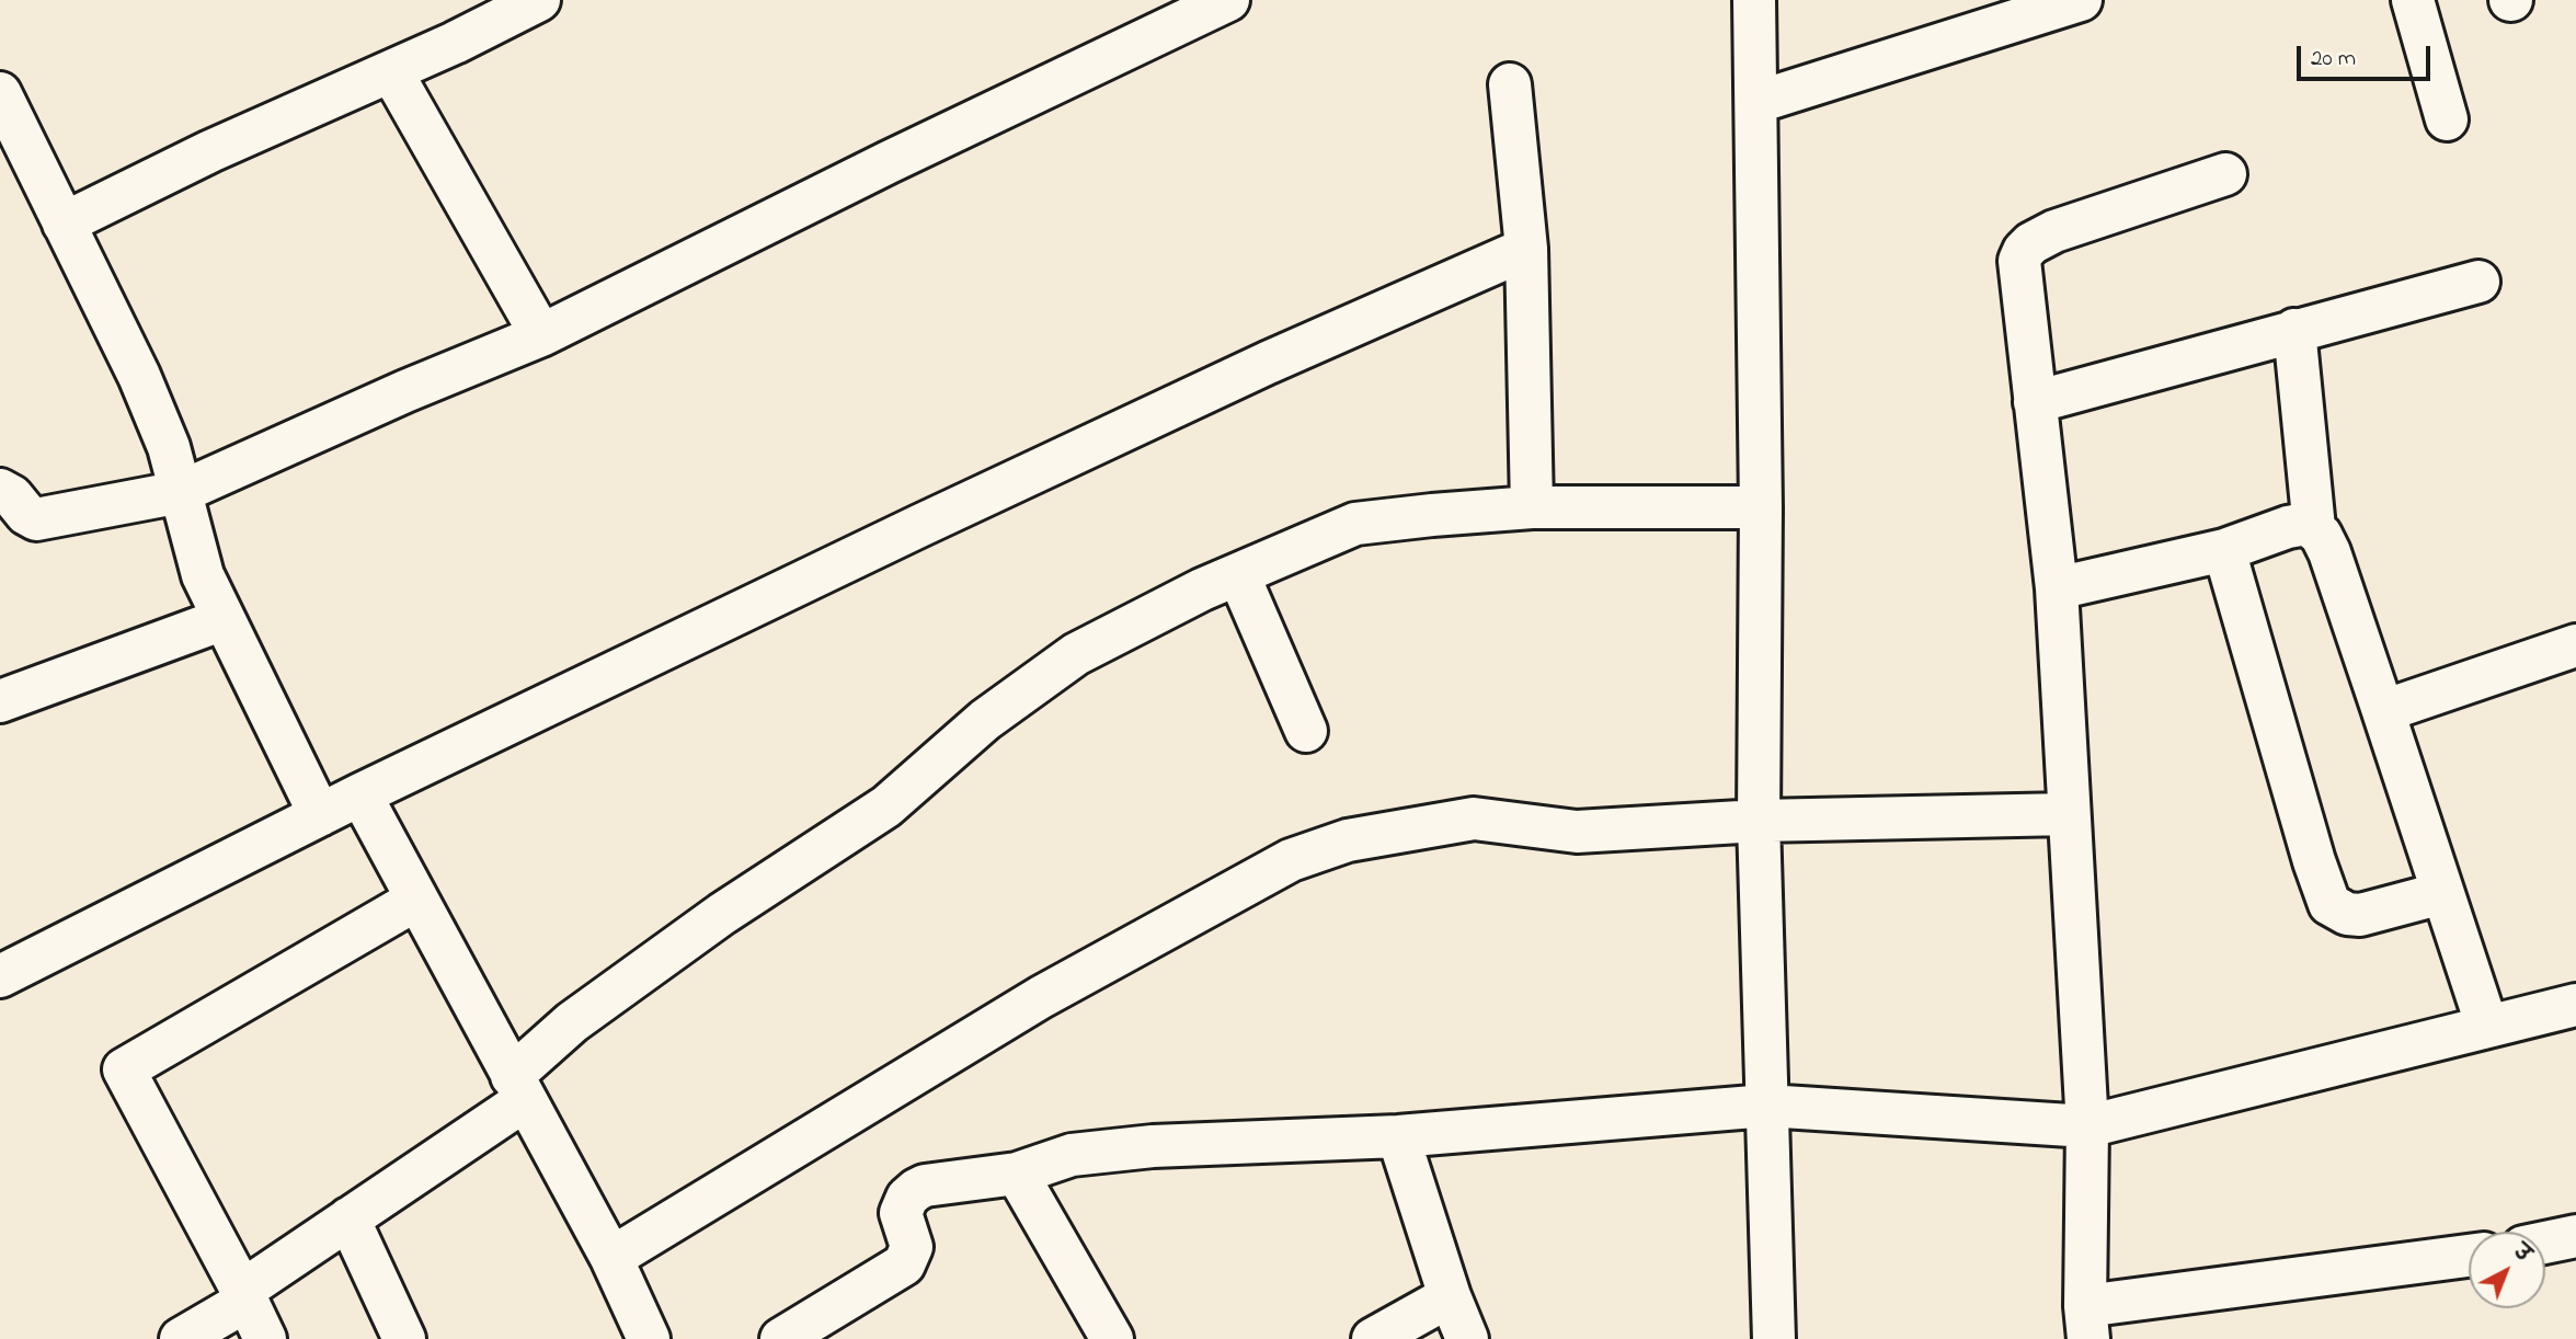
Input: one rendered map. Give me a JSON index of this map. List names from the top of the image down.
{
  "scale_bar": "20 m",
  "north": "top right"
}
